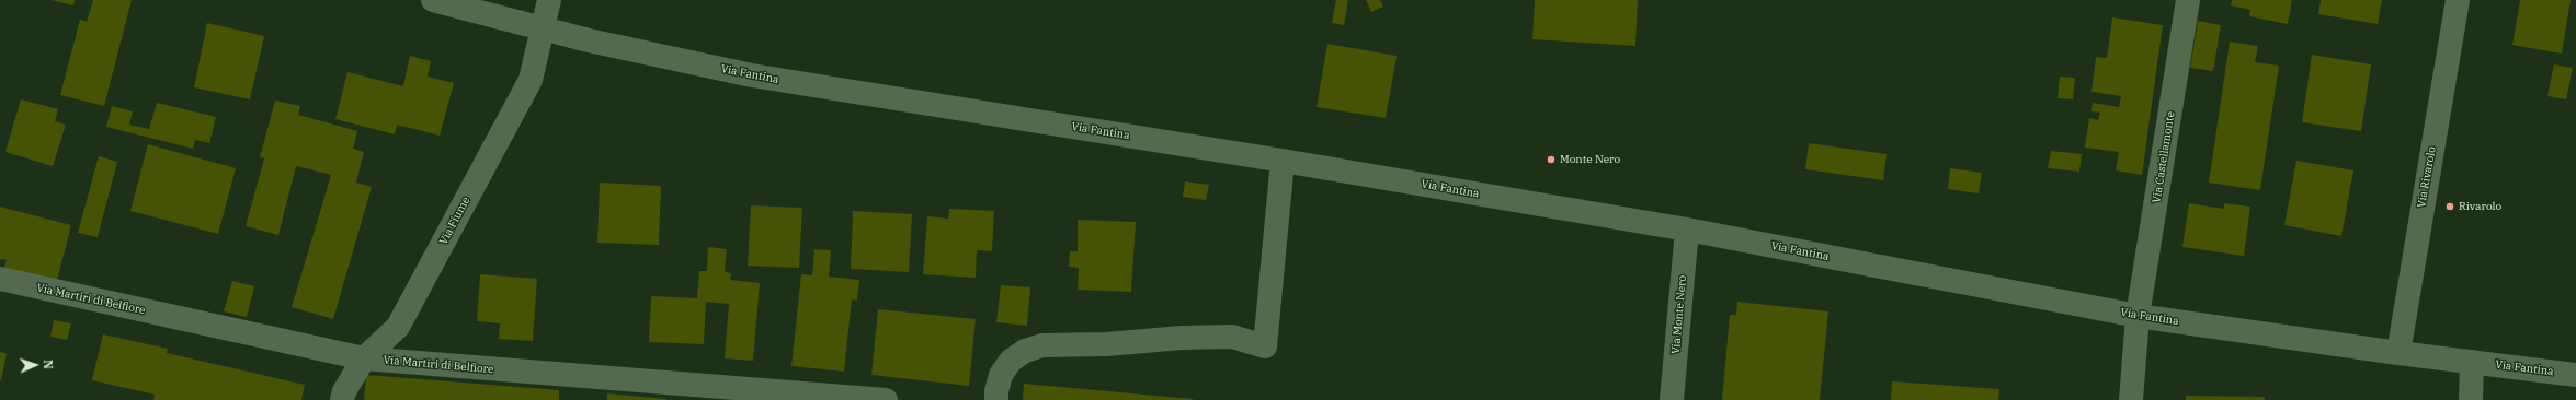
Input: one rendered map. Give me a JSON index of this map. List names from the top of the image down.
{
  "streets": {
    "street": [
      "Via Fantina",
      "Via Castellamonte",
      "Via Rivarolo",
      "Via Fiume",
      "Via Martiri di Belfiore",
      "Via Monte Nero"
    ]
  },
  "crossings": [
    ["Via Fantina", "Via Castellamonte"],
    ["Via Fantina", "Via Rivarolo"],
    ["Via Fantina", "Via Fiume"],
    ["Via Fantina", "Via Monte Nero"],
    ["Via Fiume", "Via Martiri di Belfiore"]
  ],
  "places": ["Monte Nero", "Rivarolo"],
  "north": "right"
}
